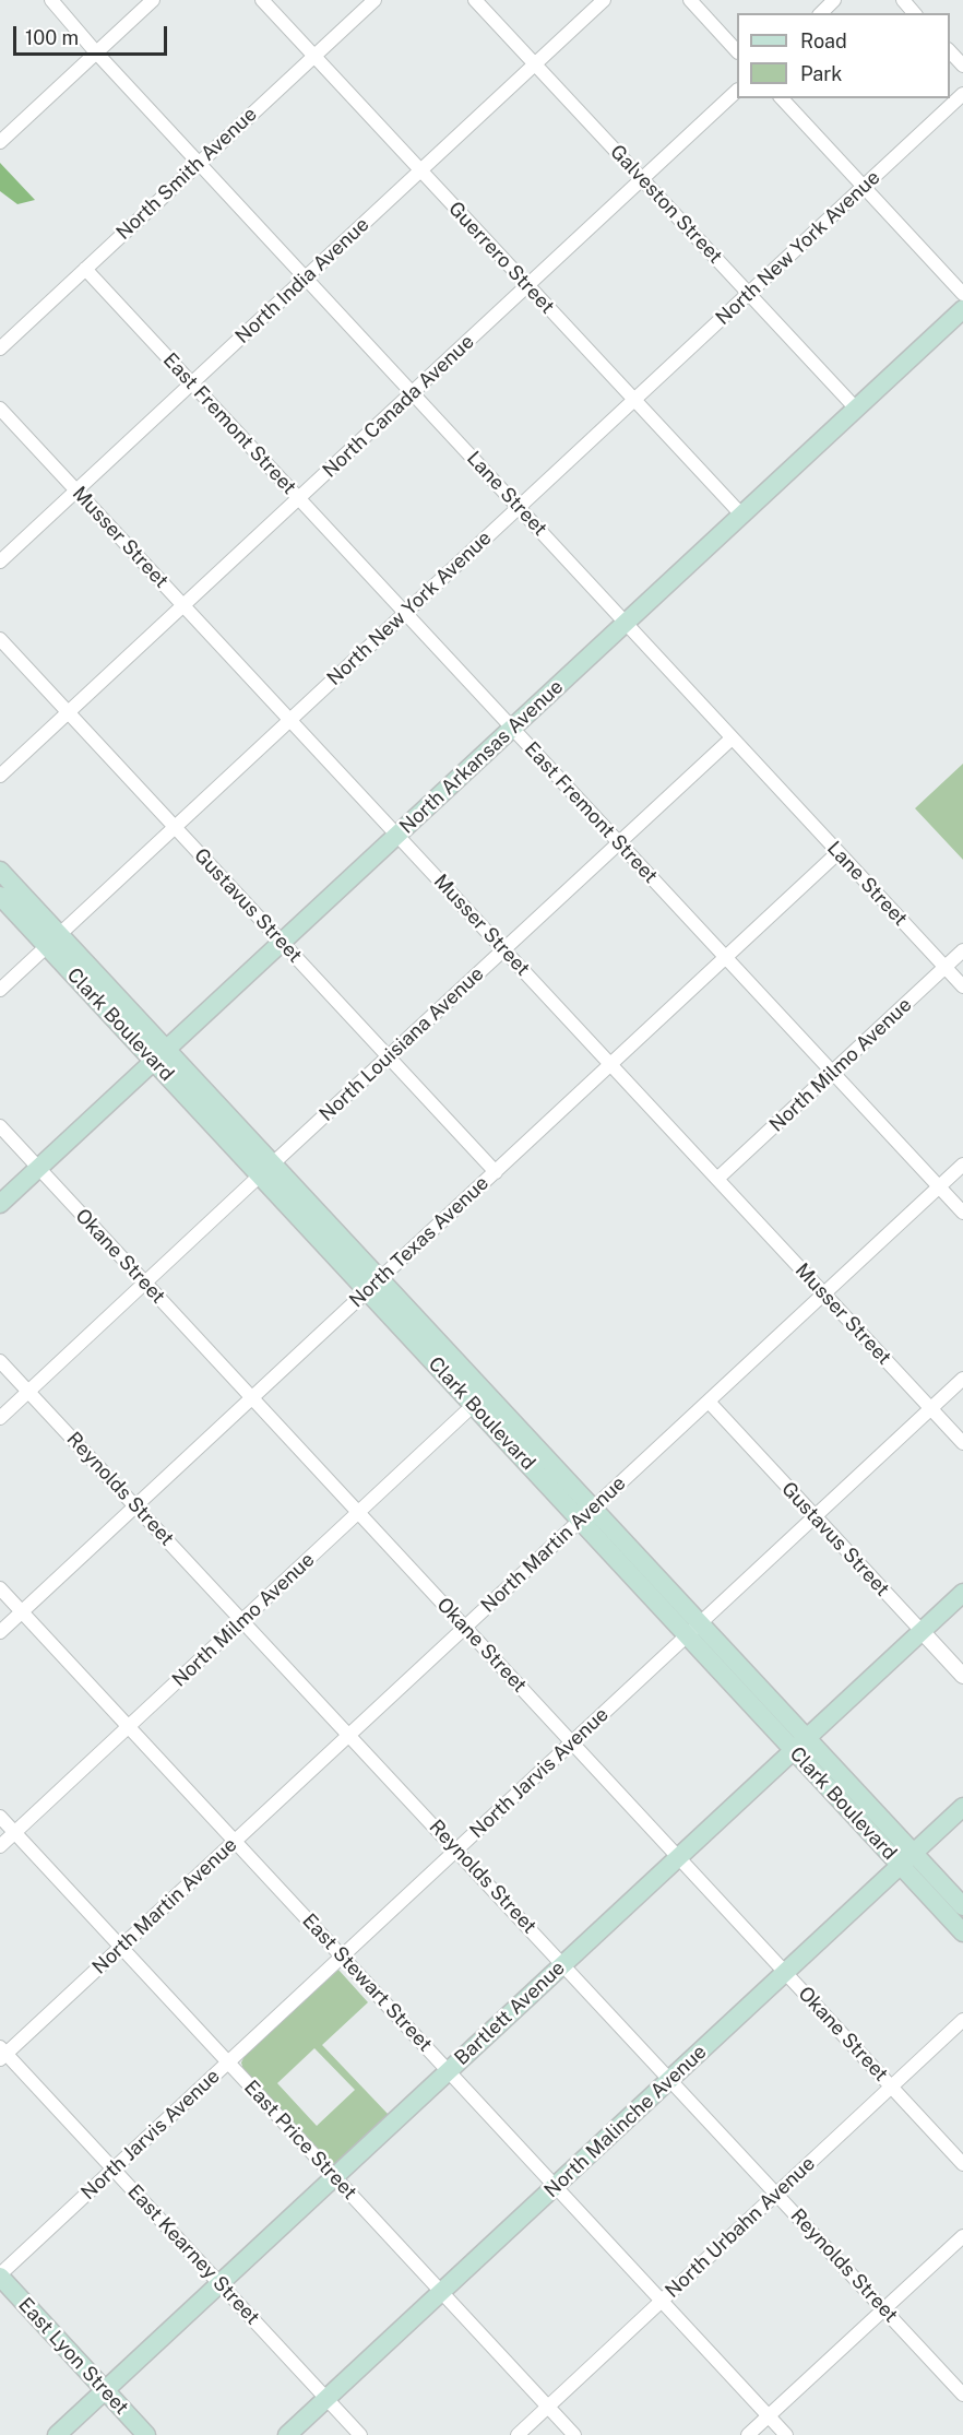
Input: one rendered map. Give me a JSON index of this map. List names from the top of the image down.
{
  "streets": {
    "main road": [
      "North Arkansas Avenue",
      "Clark Boulevard",
      "Bartlett Avenue",
      "North Malinche Avenue",
      "East Lyon Street"
    ],
    "street": [
      "North Smith Avenue",
      "Galveston Street",
      "North New York Avenue",
      "Guerrero Street",
      "North India Avenue",
      "North Canada Avenue",
      "East Fremont Street",
      "Lane Street",
      "Musser Street",
      "Gustavus Street",
      "North Louisiana Avenue",
      "North Milmo Avenue",
      "North Texas Avenue",
      "Okane Street",
      "Reynolds Street",
      "North Martin Avenue",
      "North Jarvis Avenue",
      "East Stewart Street",
      "East Price Street",
      "North Urbahn Avenue",
      "East Kearney Street"
    ]
  },
  "crossings": [
    ["North Smith Avenue", "Guerrero Street"],
    ["North Smith Avenue", "East Fremont Street"],
    ["North Smith Avenue", "Lane Street"],
    ["Galveston Street", "North New York Avenue"],
    ["Galveston Street", "North India Avenue"],
    ["Galveston Street", "North Canada Avenue"],
    ["Galveston Street", "North Arkansas Avenue"],
    ["North New York Avenue", "Guerrero Street"],
    ["North New York Avenue", "East Fremont Street"],
    ["North New York Avenue", "Lane Street"],
    ["North New York Avenue", "Musser Street"],
    ["North New York Avenue", "Gustavus Street"],
    ["North New York Avenue", "Clark Boulevard"],
    ["Guerrero Street", "North India Avenue"],
    ["Guerrero Street", "North Canada Avenue"],
    ["Guerrero Street", "North Arkansas Avenue"],
    ["North India Avenue", "East Fremont Street"],
    ["North India Avenue", "Lane Street"],
    ["North India Avenue", "Musser Street"],
    ["North Canada Avenue", "East Fremont Street"],
    ["North Canada Avenue", "Lane Street"],
    ["North Canada Avenue", "Musser Street"],
    ["North Canada Avenue", "Gustavus Street"],
    ["East Fremont Street", "North Arkansas Avenue"],
    ["East Fremont Street", "North Louisiana Avenue"],
    ["East Fremont Street", "North Milmo Avenue"],
    ["East Fremont Street", "North Texas Avenue"],
    ["East Fremont Street", "North Martin Avenue"],
    ["Lane Street", "North Arkansas Avenue"],
    ["Lane Street", "North Louisiana Avenue"],
    ["Lane Street", "North Milmo Avenue"],
    ["Lane Street", "North Texas Avenue"],
    ["Musser Street", "North Arkansas Avenue"],
    ["Musser Street", "North Louisiana Avenue"],
    ["Musser Street", "North Milmo Avenue"],
    ["Musser Street", "North Texas Avenue"],
    ["Musser Street", "North Martin Avenue"],
    ["Musser Street", "North Jarvis Avenue"],
    ["North Arkansas Avenue", "Gustavus Street"],
    ["North Arkansas Avenue", "Clark Boulevard"],
    ["North Arkansas Avenue", "Okane Street"],
    ["Gustavus Street", "North Louisiana Avenue"],
    ["Gustavus Street", "North Texas Avenue"],
    ["Gustavus Street", "North Martin Avenue"],
    ["Gustavus Street", "North Jarvis Avenue"],
    ["Gustavus Street", "Bartlett Avenue"],
    ["Clark Boulevard", "North Louisiana Avenue"],
    ["Clark Boulevard", "North Milmo Avenue"],
    ["Clark Boulevard", "North Texas Avenue"],
    ["Clark Boulevard", "North Martin Avenue"],
    ["Clark Boulevard", "North Jarvis Avenue"],
    ["Clark Boulevard", "Bartlett Avenue"],
    ["Clark Boulevard", "North Malinche Avenue"],
    ["North Louisiana Avenue", "Okane Street"],
    ["North Louisiana Avenue", "Reynolds Street"],
    ["North Milmo Avenue", "Okane Street"],
    ["North Milmo Avenue", "Reynolds Street"],
    ["North Milmo Avenue", "East Stewart Street"],
    ["North Milmo Avenue", "East Price Street"],
    ["North Texas Avenue", "Okane Street"],
    ["North Texas Avenue", "Reynolds Street"],
    ["North Texas Avenue", "East Stewart Street"],
    ["Okane Street", "North Martin Avenue"],
    ["Okane Street", "North Jarvis Avenue"],
    ["Okane Street", "Bartlett Avenue"],
    ["Okane Street", "North Malinche Avenue"],
    ["Okane Street", "North Urbahn Avenue"],
    ["Reynolds Street", "North Martin Avenue"],
    ["Reynolds Street", "North Jarvis Avenue"],
    ["Reynolds Street", "Bartlett Avenue"],
    ["Reynolds Street", "North Malinche Avenue"],
    ["Reynolds Street", "North Urbahn Avenue"],
    ["North Martin Avenue", "East Stewart Street"],
    ["North Martin Avenue", "East Price Street"],
    ["North Martin Avenue", "East Kearney Street"],
    ["North Jarvis Avenue", "East Stewart Street"],
    ["North Jarvis Avenue", "East Price Street"],
    ["North Jarvis Avenue", "East Kearney Street"],
    ["North Jarvis Avenue", "East Lyon Street"],
    ["East Stewart Street", "Bartlett Avenue"],
    ["East Stewart Street", "North Malinche Avenue"],
    ["East Stewart Street", "North Urbahn Avenue"],
    ["Bartlett Avenue", "East Price Street"],
    ["Bartlett Avenue", "East Kearney Street"],
    ["Bartlett Avenue", "East Lyon Street"],
    ["North Malinche Avenue", "East Price Street"],
    ["North Malinche Avenue", "East Kearney Street"],
    ["East Price Street", "North Urbahn Avenue"]
  ],
  "legend": ["Road", "Park"],
  "scale_bar": "100 m"
}
